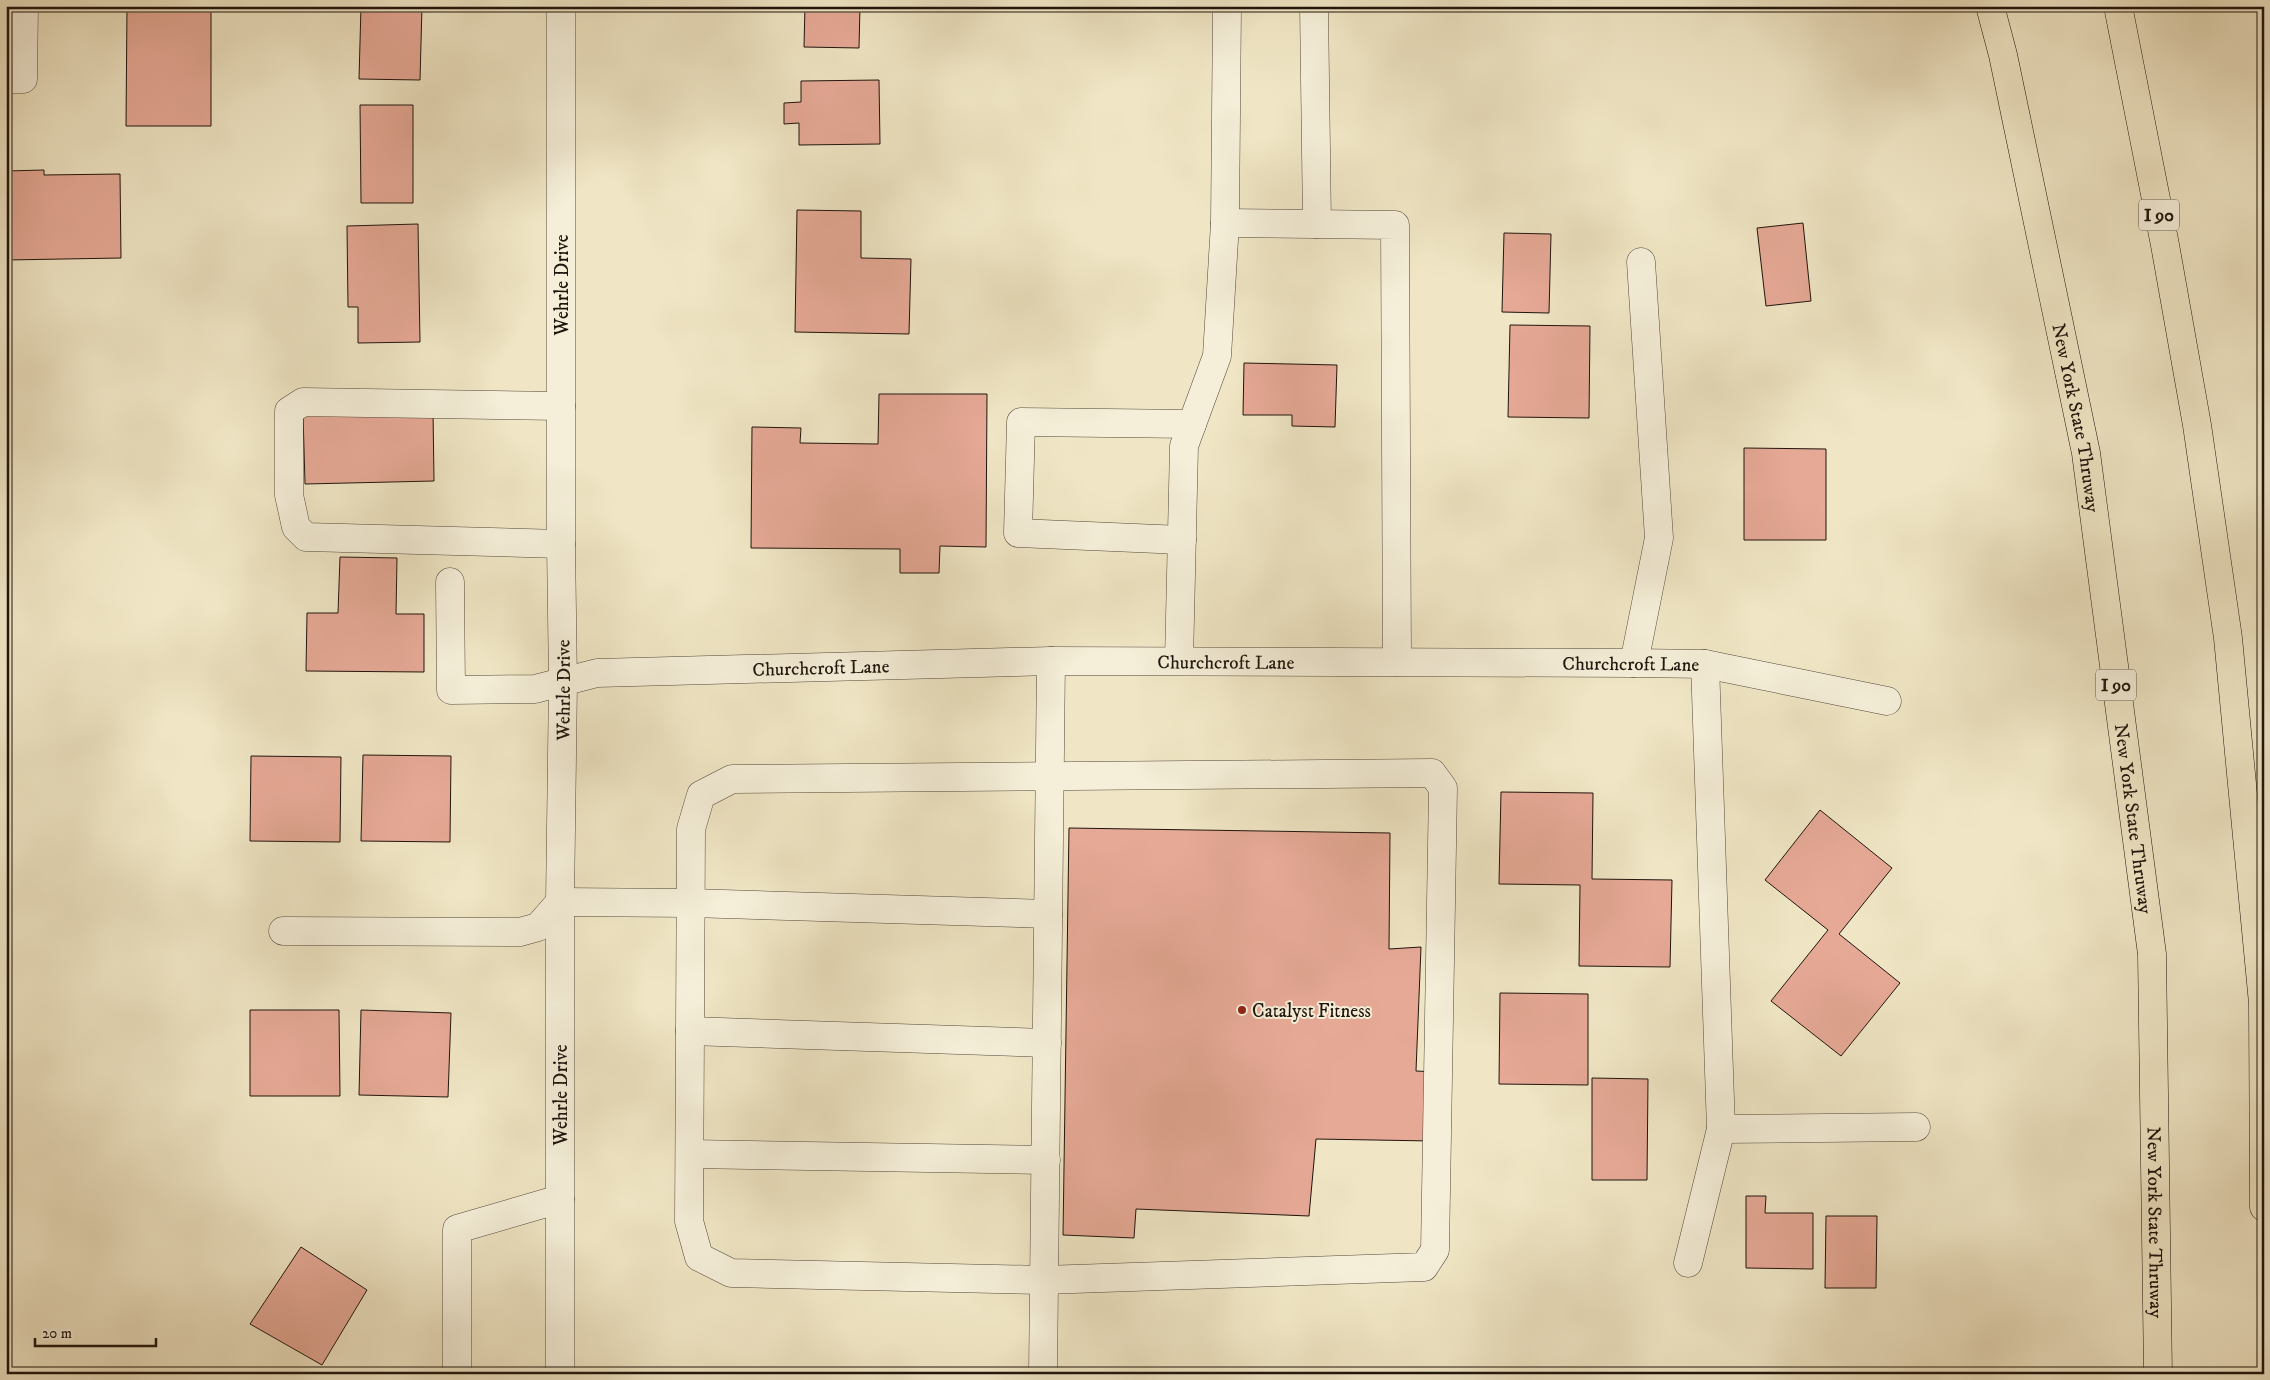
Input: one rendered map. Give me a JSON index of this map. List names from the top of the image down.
{
  "streets": {
    "highway": ["I 90", "New York State Thruway"],
    "street": ["Wehrle Drive", "Churchcroft Lane"]
  },
  "crossings": [
    ["Wehrle Drive", "Churchcroft Lane"]
  ],
  "places": ["Catalyst Fitness"],
  "scale_bar": "20 m"
}
